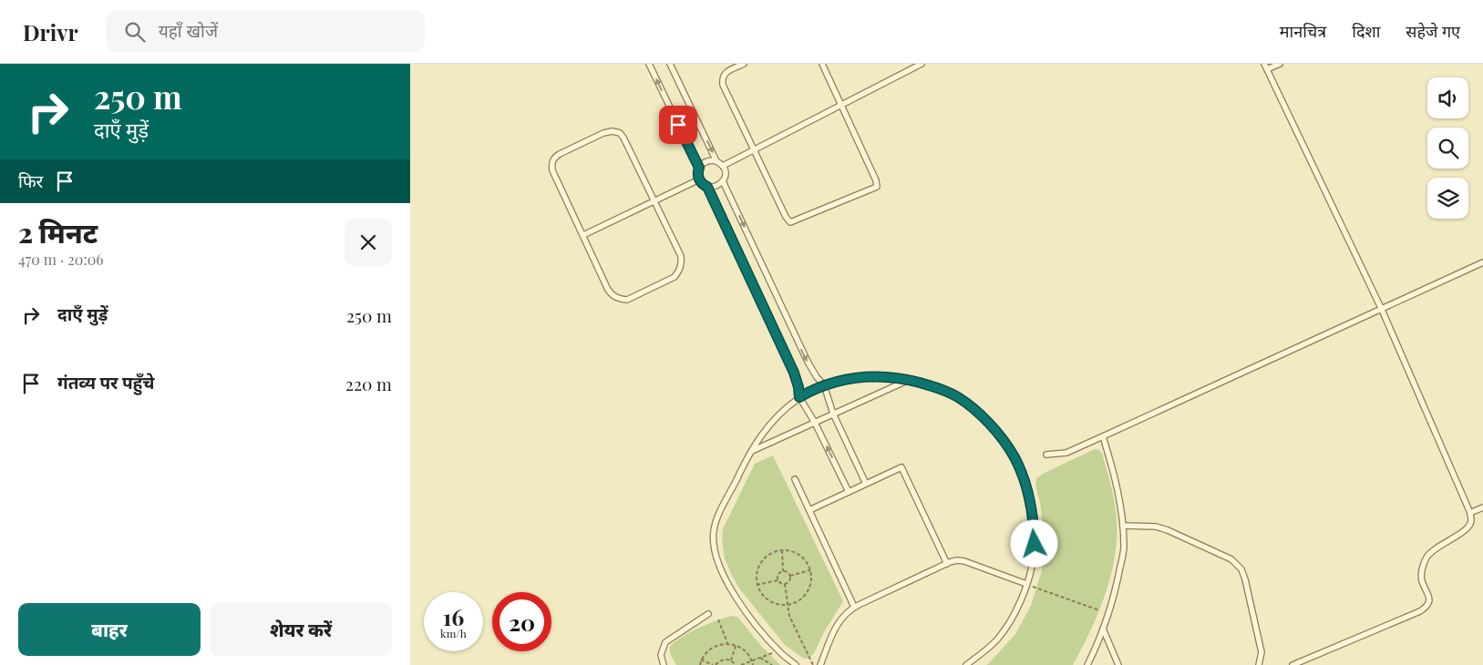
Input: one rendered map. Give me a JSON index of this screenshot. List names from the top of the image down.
{
  "page": {
    "header": "Drivr",
    "search": "यहाँ खोजें",
    "nav": ["मानचित्र", "दिशा", "सहेजे गए"],
    "turn": ["250 m", "दाएँ मुड़ें"],
    "then": "फिर",
    "heading": ["2 मिनट", "470 m · 20:06"],
    "list": [
      {
        "name": "दाएँ मुड़ें",
        "value": "250 m"
      },
      {
        "name": "गंतव्य पर पहुँचे",
        "value": "220 m"
      }
    ],
    "speed": "16 km/h",
    "limit": "20",
    "buttons": ["बाहर", "शेयर करें"]
  }
}
